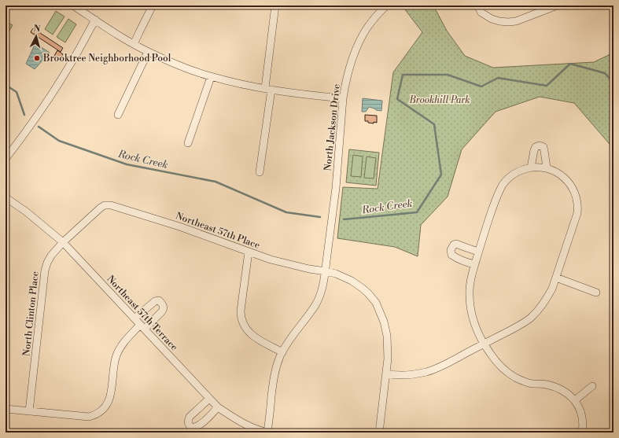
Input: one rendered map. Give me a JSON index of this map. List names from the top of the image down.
{
  "streets": {
    "street": [
      "North Jackson Drive",
      "Northeast 57th Place",
      "Northeast 57th Terrace",
      "North Clinton Place"
    ]
  },
  "crossings": [
    ["North Jackson Drive", "Northeast 57th Place"],
    ["North Jackson Drive", "Northeast 57th Terrace"],
    ["Northeast 57th Place", "North Clinton Place"],
    ["Northeast 57th Terrace", "North Clinton Place"]
  ],
  "water": ["Rock Creek"],
  "parks": ["Brookhill Park"],
  "places": ["Brooktree Neighborhood Pool"],
  "north": "top"
}
